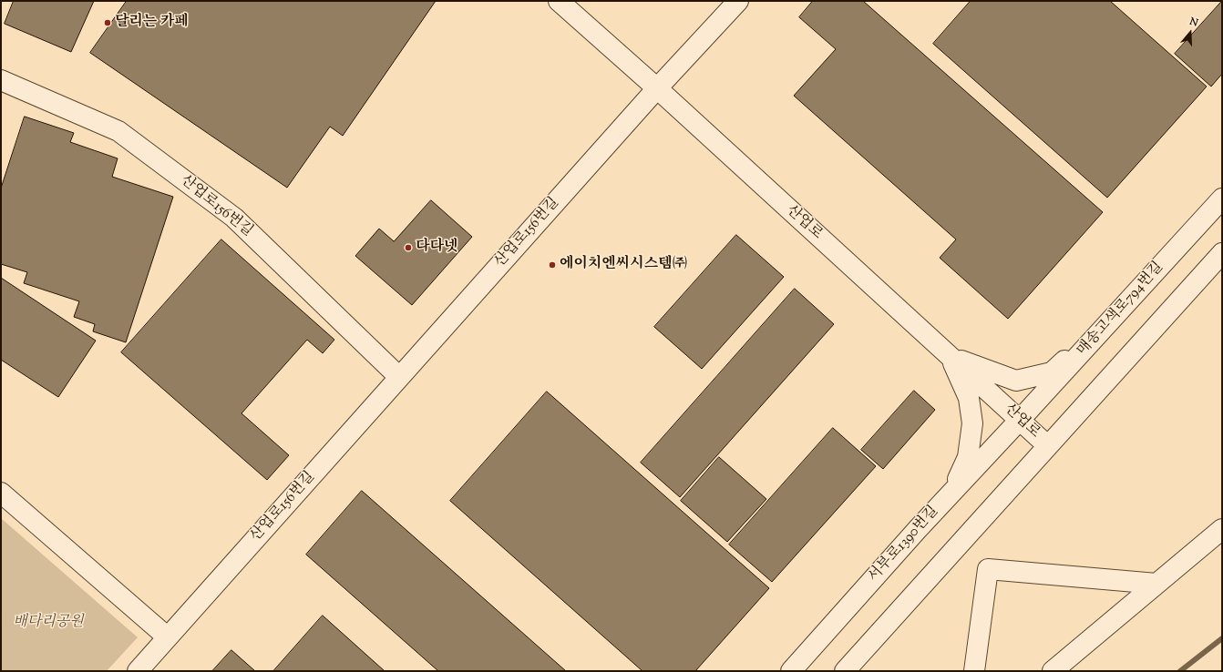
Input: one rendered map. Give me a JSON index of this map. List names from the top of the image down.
{
  "streets": {
    "street": [
      "산업로156번길",
      "산업로",
      "매송고색로794번길",
      "서부로1390번길"
    ]
  },
  "crossings": [
    ["산업로156번길", "산업로"],
    ["산업로", "매송고색로794번길"],
    ["산업로", "서부로1390번길"],
    ["매송고색로794번길", "서부로1390번길"]
  ],
  "parks": ["배다리공원"],
  "places": ["달리는 카페", "다다넷", "에이치엔씨시스템㈜"],
  "north": "top"
}
